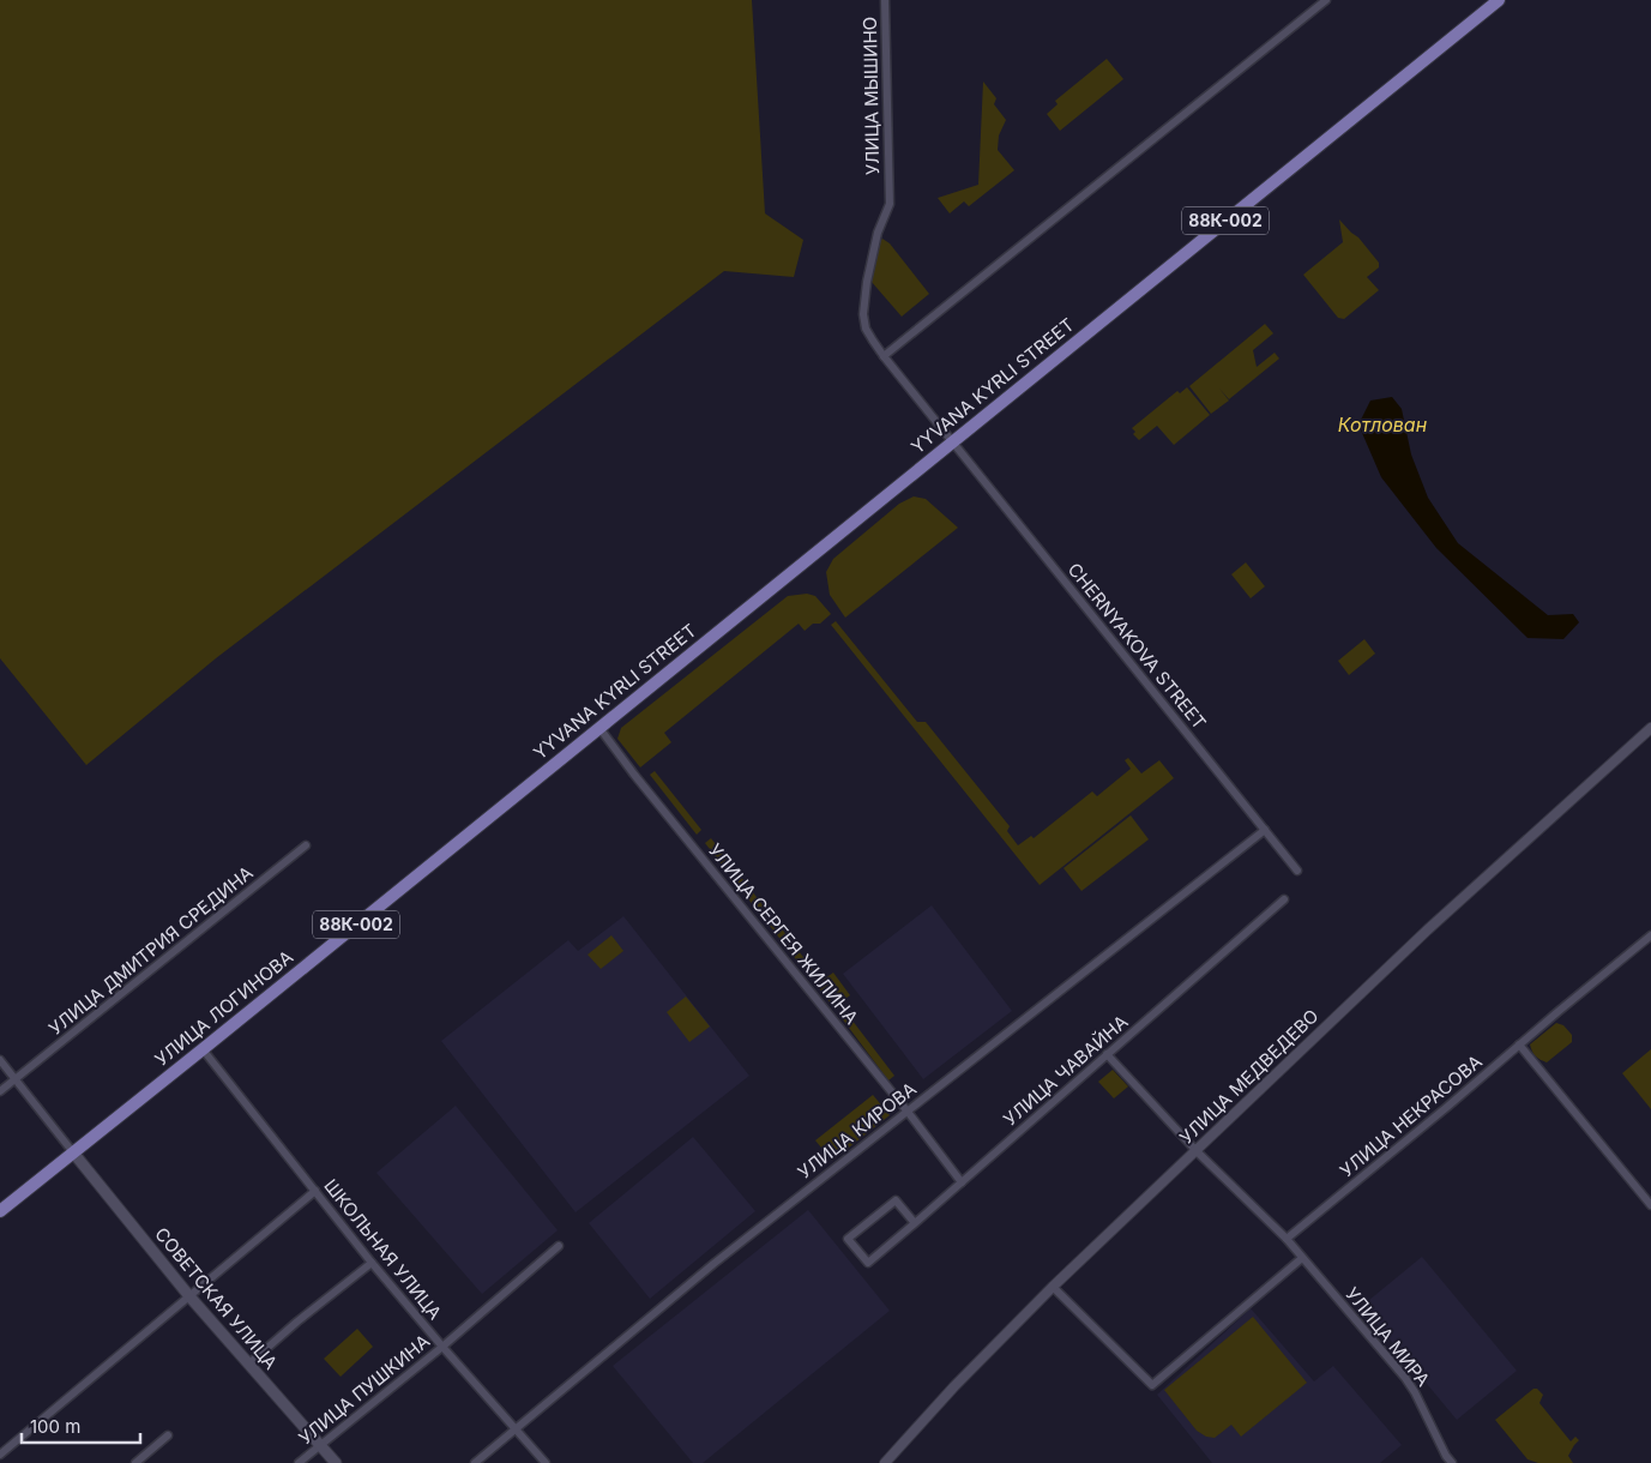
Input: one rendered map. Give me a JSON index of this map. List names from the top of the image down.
{
  "streets": {
    "main road": [
      "88К-002",
      "YYVANA KYRLI STREET",
      "УЛИЦА ЛОГИНОВА",
      "СОВЕТСКАЯ УЛИЦА"
    ],
    "street": [
      "УЛИЦА МЫШИНО",
      "CHERNYAKOVA STREET",
      "УЛИЦА СЕРГЕЯ ЖИЛИНА",
      "УЛИЦА ДМИТРИЯ СРЕДИНА",
      "УЛИЦА ЧАВАЙНА",
      "УЛИЦА МЕДВЕДЕВО",
      "УЛИЦА НЕКРАСОВА",
      "УЛИЦА КИРОВА",
      "ШКОЛЬНАЯ УЛИЦА",
      "УЛИЦА МИРА",
      "УЛИЦА ПУШКИНА"
    ]
  },
  "crossings": [
    ["УЛИЦА МЫШИНО", "CHERNYAKOVA STREET"],
    ["88К-002", "УЛИЦА ЛОГИНОВА"],
    ["88К-002", "СОВЕТСКАЯ УЛИЦА"],
    ["YYVANA KYRLI STREET", "CHERNYAKOVA STREET"],
    ["YYVANA KYRLI STREET", "УЛИЦА СЕРГЕЯ ЖИЛИНА"],
    ["YYVANA KYRLI STREET", "УЛИЦА ЛОГИНОВА"],
    ["CHERNYAKOVA STREET", "УЛИЦА КИРОВА"],
    ["УЛИЦА СЕРГЕЯ ЖИЛИНА", "УЛИЦА ЧАВАЙНА"],
    ["УЛИЦА СЕРГЕЯ ЖИЛИНА", "УЛИЦА КИРОВА"],
    ["УЛИЦА ЛОГИНОВА", "ШКОЛЬНАЯ УЛИЦА"],
    ["УЛИЦА ЛОГИНОВА", "СОВЕТСКАЯ УЛИЦА"],
    ["УЛИЦА НЕКРАСОВА", "УЛИЦА МИРА"],
    ["УЛИЦА КИРОВА", "ШКОЛЬНАЯ УЛИЦА"],
    ["ШКОЛЬНАЯ УЛИЦА", "УЛИЦА ПУШКИНА"],
    ["СОВЕТСКАЯ УЛИЦА", "УЛИЦА ПУШКИНА"]
  ],
  "water": ["Котлован"],
  "scale_bar": "100 m"
}
